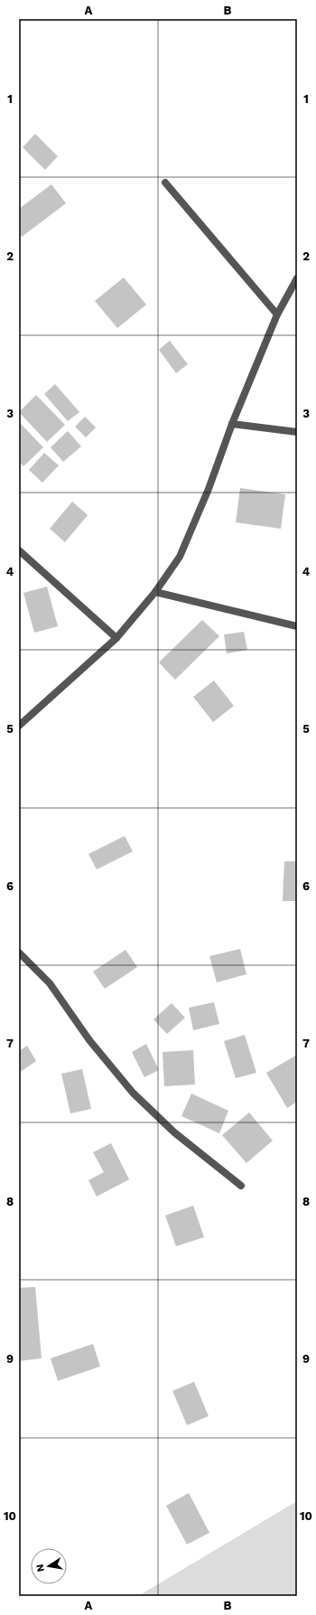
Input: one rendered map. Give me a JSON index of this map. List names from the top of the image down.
{
  "north": "left",
  "grid": {
    "columns": ["A", "B"],
    "rows": [
      "1",
      "2",
      "3",
      "4",
      "5",
      "6",
      "7",
      "8",
      "9",
      "10"
    ]
  }
}
